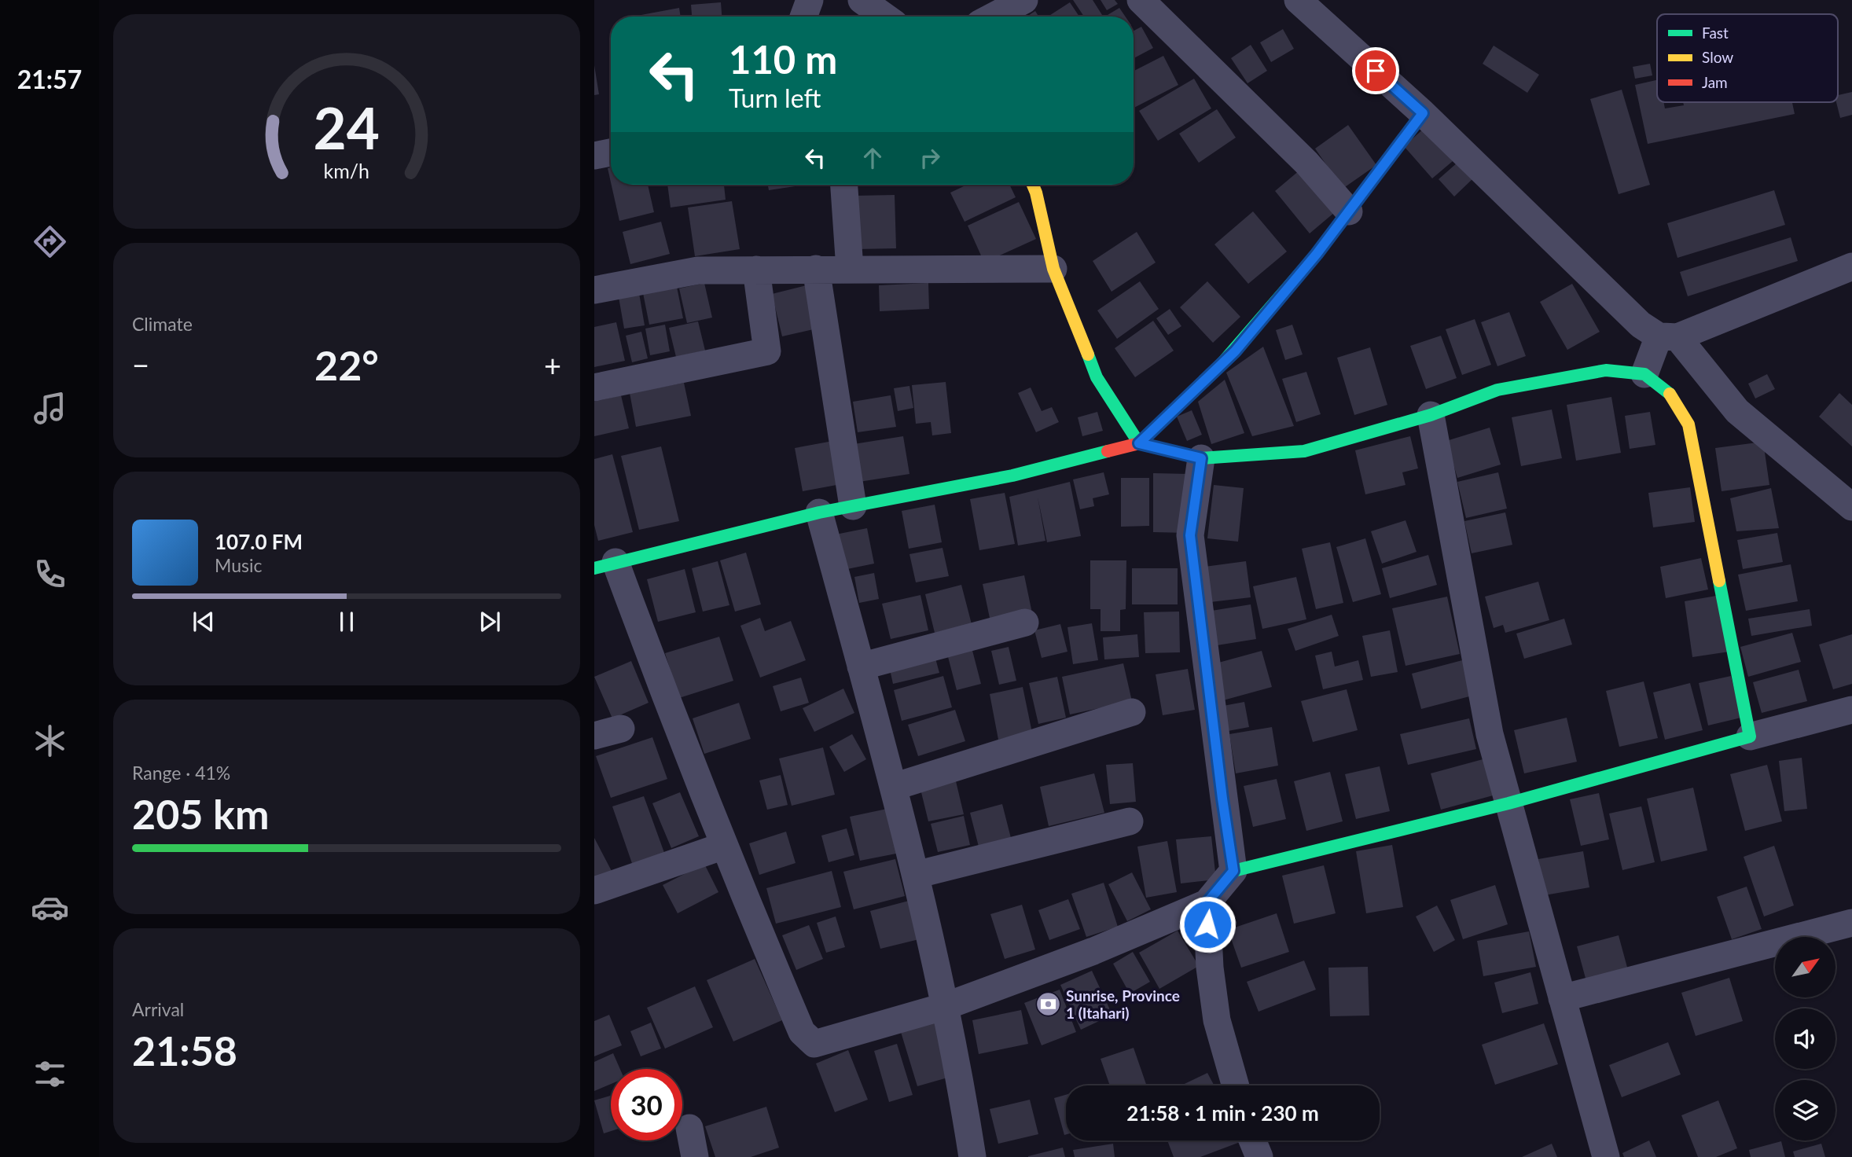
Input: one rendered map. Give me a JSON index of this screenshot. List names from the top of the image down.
{
  "places": {
    "bank": ["Sunrise, Province 1 (Itahari)"]
  },
  "legend": ["Fast", "Slow", "Jam"],
  "north": "top right",
  "page": {
    "tabs": "21:57",
    "turn": ["110 m", "Turn left"],
    "tile": [
      "Climate",
      ["Range · 41%", "205 km"],
      ["Arrival", "21:58"]
    ],
    "heat": ["−", "22°", "+"],
    "song": ["107.0 FM", "Music"],
    "limit": "30",
    "trip": "21:58 · 1 min · 230 m",
    "gauge": ["24", "km/h"]
  }
}
